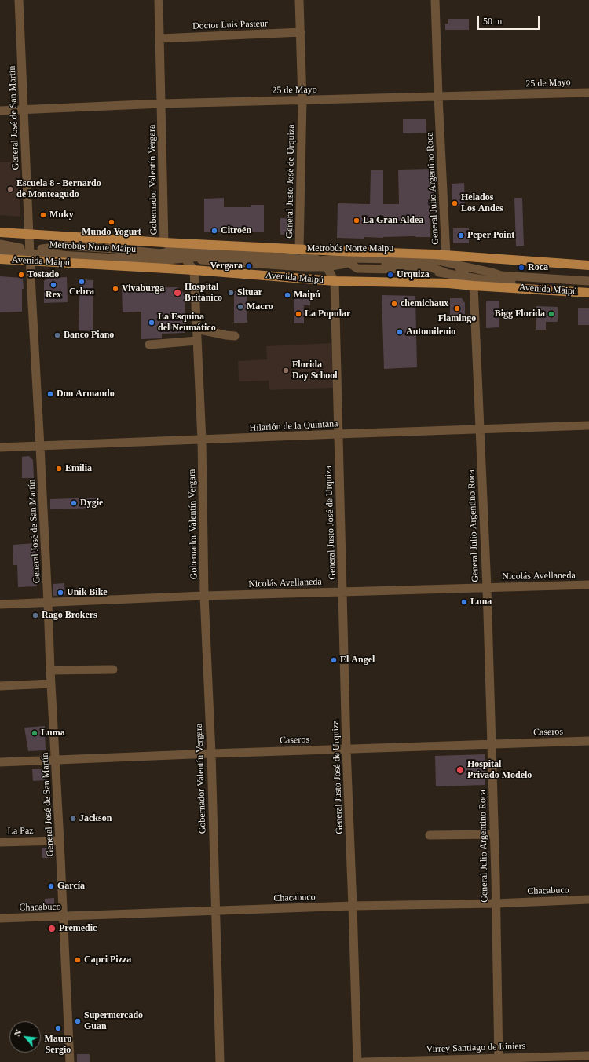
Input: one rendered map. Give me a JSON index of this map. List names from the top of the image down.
{
  "streets": {
    "main road": ["Avenida Maipú"],
    "street": [
      "Doctor Luis Pasteur",
      "25 de Mayo",
      "General José de San Martín",
      "Gobernador Valentín Vergara",
      "General Justo José de Urquiza",
      "General Julio Argentino Roca",
      "Metrobús Norte Maipu",
      "Hilarión de la Quintana",
      "Nicolás Avellaneda",
      "Caseros",
      "La Paz",
      "Chacabuco",
      "Virrey Santiago de Liniers"
    ]
  },
  "crossings": [
    ["Doctor Luis Pasteur", "Gobernador Valentín Vergara"],
    ["Doctor Luis Pasteur", "General Justo José de Urquiza"],
    ["25 de Mayo", "General José de San Martín"],
    ["25 de Mayo", "Gobernador Valentín Vergara"],
    ["25 de Mayo", "General Justo José de Urquiza"],
    ["25 de Mayo", "General Julio Argentino Roca"],
    ["General José de San Martín", "Metrobús Norte Maipu"],
    ["General José de San Martín", "Avenida Maipú"],
    ["General José de San Martín", "Hilarión de la Quintana"],
    ["General José de San Martín", "Nicolás Avellaneda"],
    ["General José de San Martín", "Caseros"],
    ["General José de San Martín", "La Paz"],
    ["General José de San Martín", "Chacabuco"],
    ["Gobernador Valentín Vergara", "Metrobús Norte Maipu"],
    ["Gobernador Valentín Vergara", "Avenida Maipú"],
    ["Gobernador Valentín Vergara", "Hilarión de la Quintana"],
    ["Gobernador Valentín Vergara", "Nicolás Avellaneda"],
    ["Gobernador Valentín Vergara", "Caseros"],
    ["Gobernador Valentín Vergara", "Chacabuco"],
    ["General Justo José de Urquiza", "Metrobús Norte Maipu"],
    ["General Justo José de Urquiza", "Avenida Maipú"],
    ["General Justo José de Urquiza", "Hilarión de la Quintana"],
    ["General Justo José de Urquiza", "Nicolás Avellaneda"],
    ["General Justo José de Urquiza", "Caseros"],
    ["General Justo José de Urquiza", "Chacabuco"],
    ["General Julio Argentino Roca", "Metrobús Norte Maipu"],
    ["General Julio Argentino Roca", "Avenida Maipú"],
    ["General Julio Argentino Roca", "Hilarión de la Quintana"],
    ["General Julio Argentino Roca", "Nicolás Avellaneda"],
    ["General Julio Argentino Roca", "Caseros"],
    ["General Julio Argentino Roca", "Chacabuco"],
    ["General Julio Argentino Roca", "Virrey Santiago de Liniers"],
    ["Metrobús Norte Maipu", "Avenida Maipú"]
  ],
  "places": [
    "Escuela 8 - Bernardo de Monteagudo",
    "Helados Los Andes",
    "Muky",
    "La Gran Aldea",
    "Mundo Yogurt",
    "Citroën",
    "Peper Point",
    "Vergara",
    "Roca",
    "Tostado",
    "Urquiza",
    "Cebra",
    "Rex",
    "Vivaburga",
    "Hospital Británico",
    "Situar",
    "Maipú",
    "chemichaux",
    "Macro",
    "Flamingo",
    "La Popular",
    "Bigg Florida",
    "La Esquina del Neumático",
    "Automilenio",
    "Banco Piano",
    "Florida Day School",
    "Don Armando",
    "Emilia",
    "Dygie",
    "Unik Bike",
    "Luna",
    "Rago Brokers",
    "El Angel",
    "Luma",
    "Hospital Privado Modelo",
    "Jackson",
    "García",
    "Premedic",
    "Capri Pizza",
    "Supermercado Guan",
    "Mauro Sergio"
  ],
  "scale_bar": "50 m",
  "north": "top left"
}
